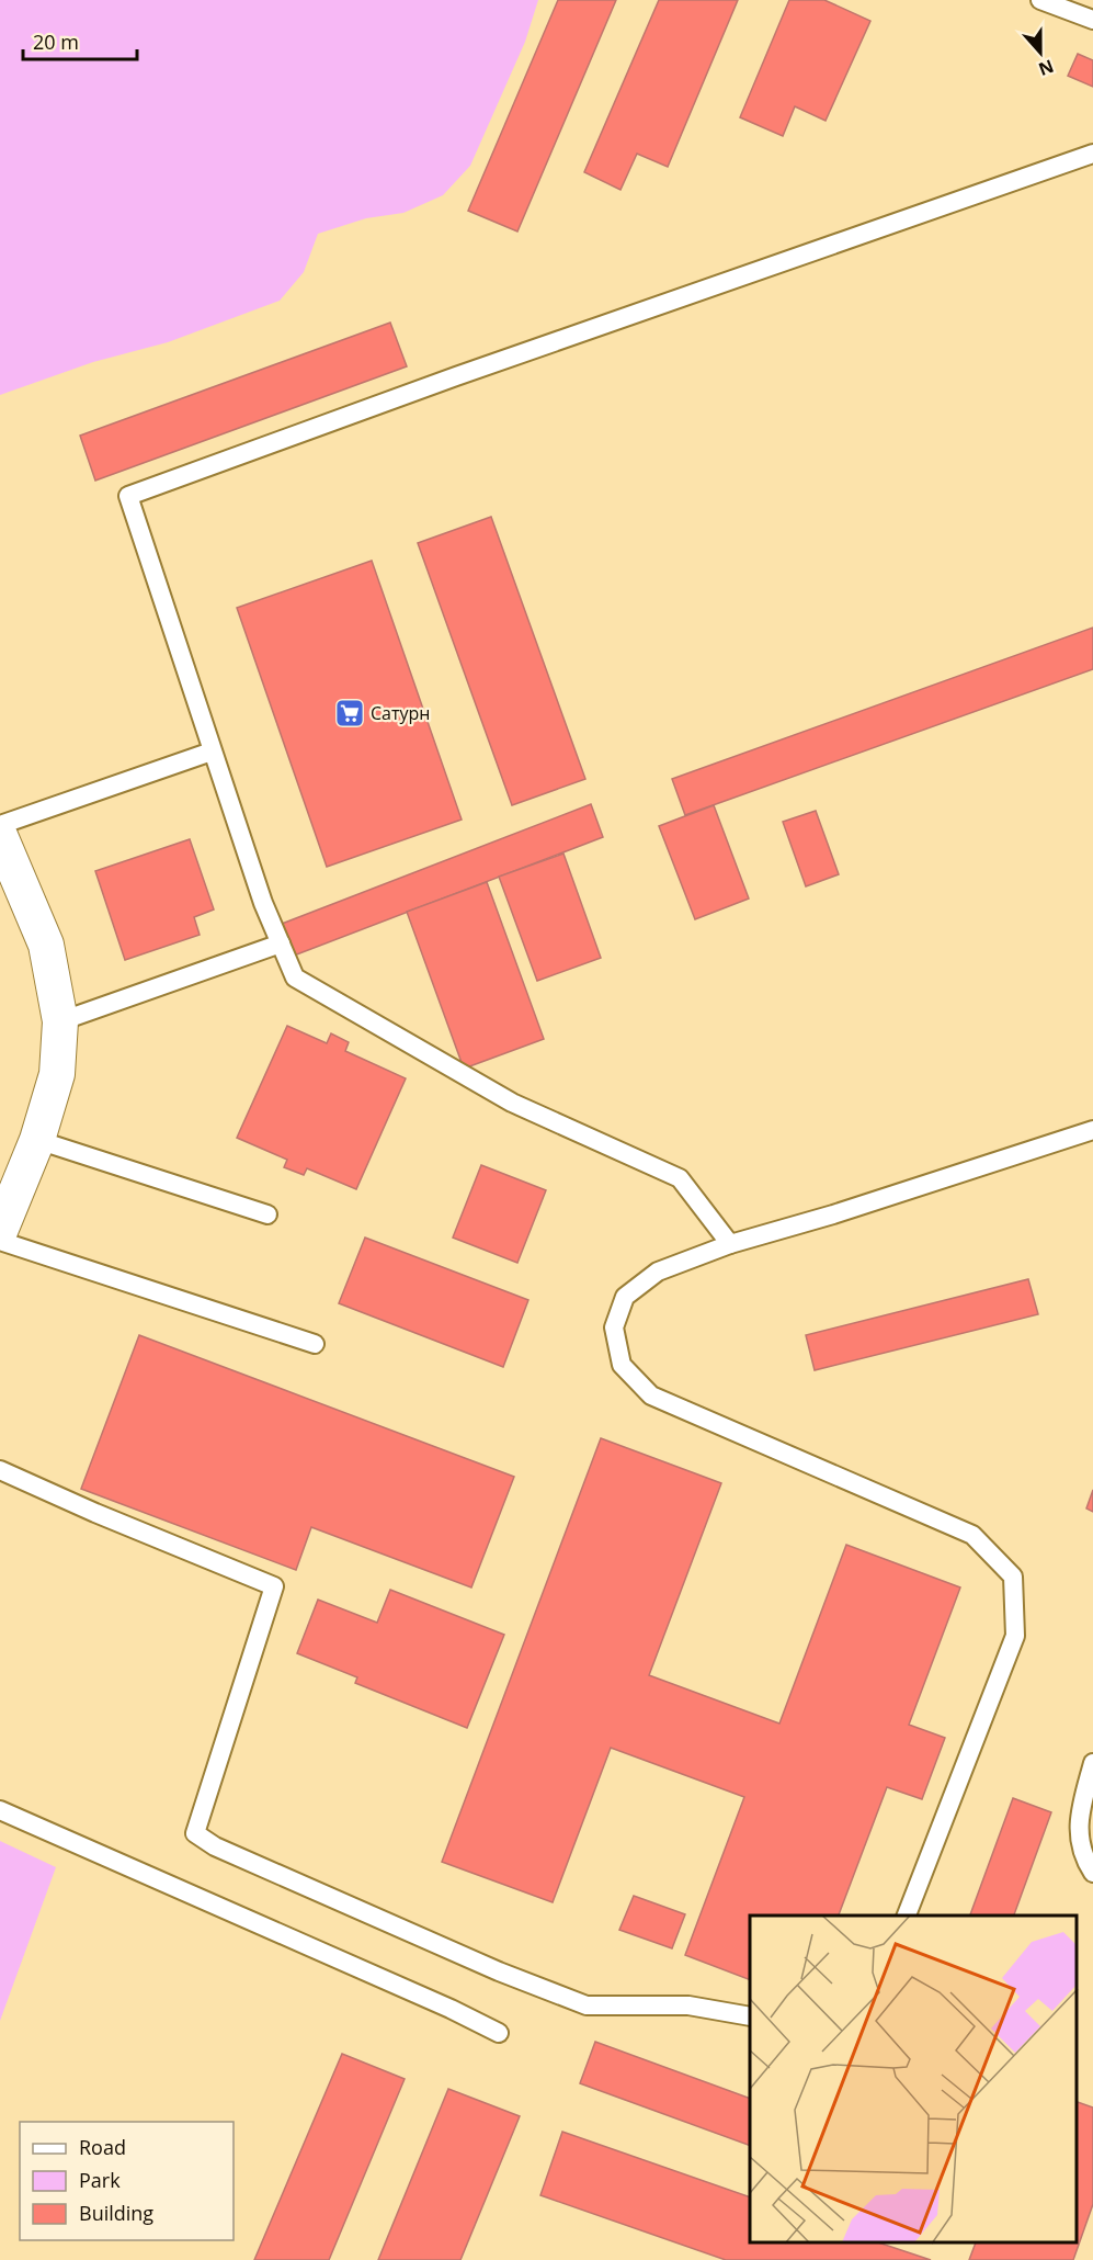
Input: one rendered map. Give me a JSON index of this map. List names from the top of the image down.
{
  "places": {
    "supermarket": ["Сатурн"]
  },
  "legend": ["Road", "Park", "Building"],
  "scale_bar": "20 m",
  "north": "bottom"
}
